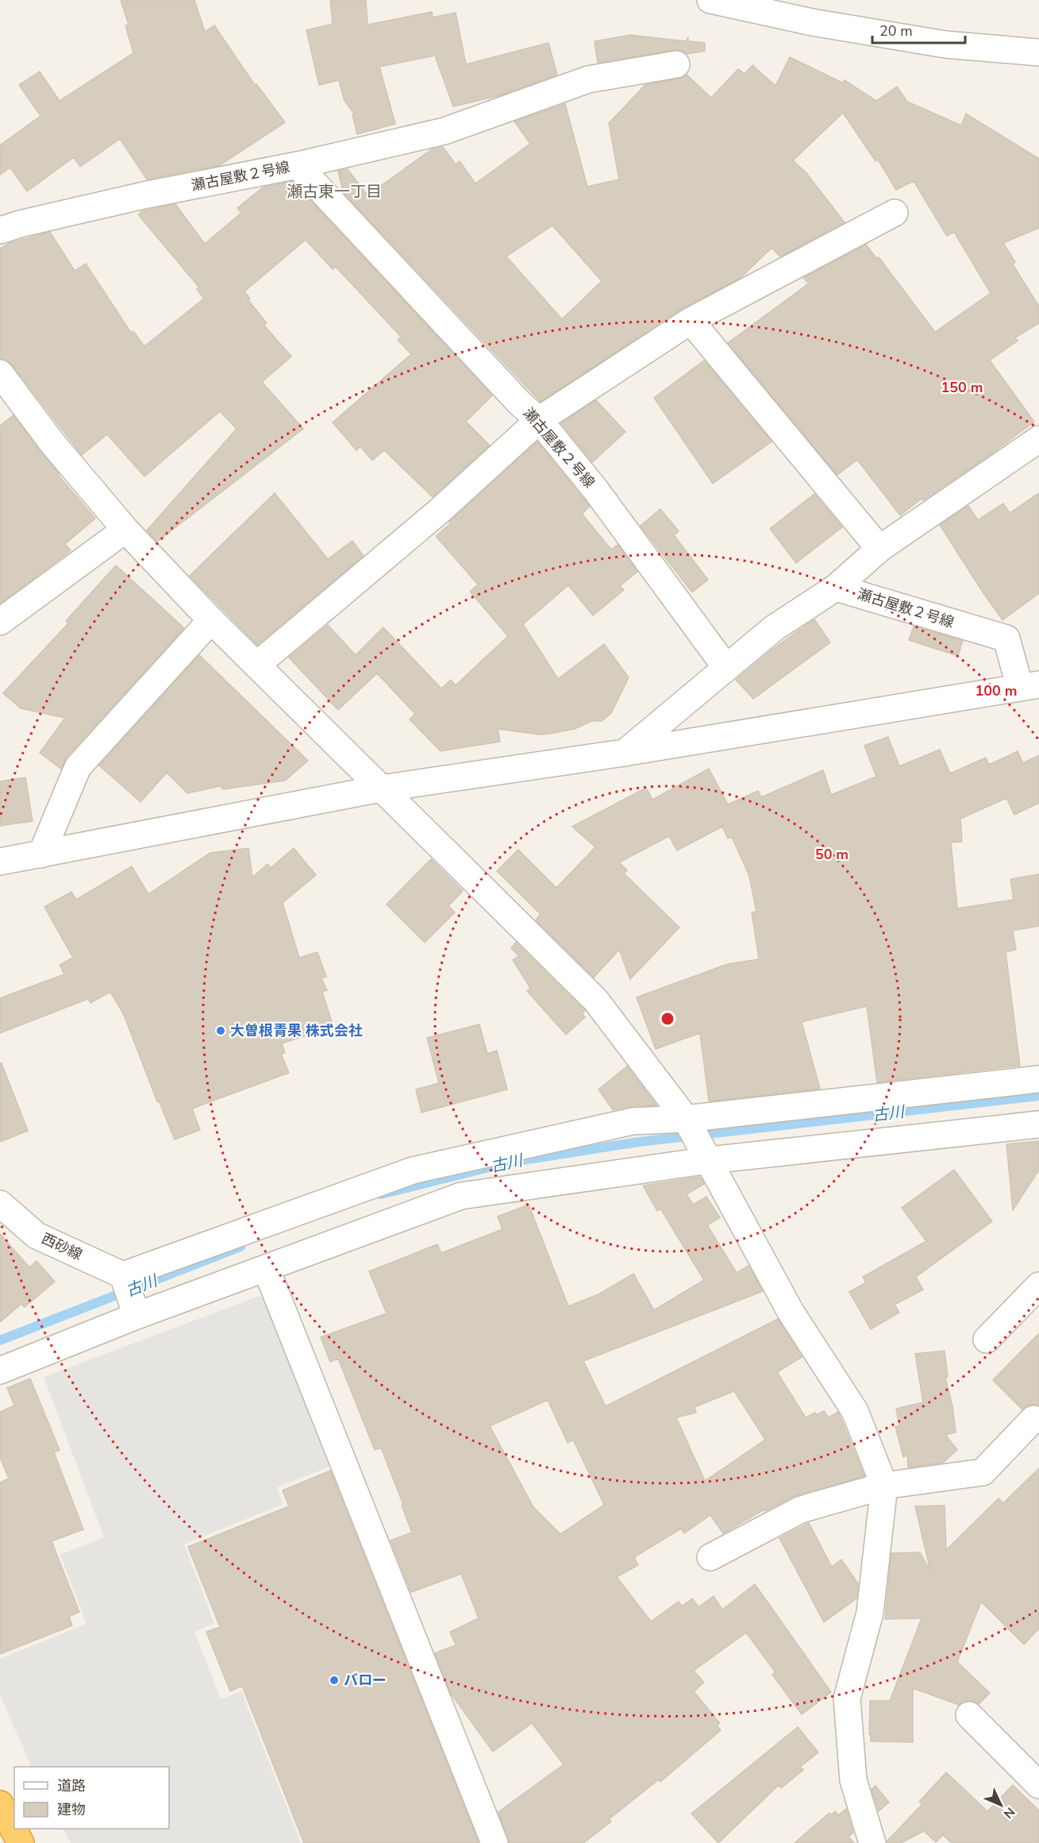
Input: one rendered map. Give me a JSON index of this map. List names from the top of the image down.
{
  "streets": {
    "street": ["瀬古屋敷２号線", "西砂線"]
  },
  "districts": ["瀬古東一丁目"],
  "water": ["古川"],
  "places": ["大曽根青果 株式会社", "バロー"],
  "legend": ["道路", "建物"],
  "scale_bar": "20 m",
  "north": "bottom right",
  "rings": ["150 m", "100 m", "50 m"]
}
